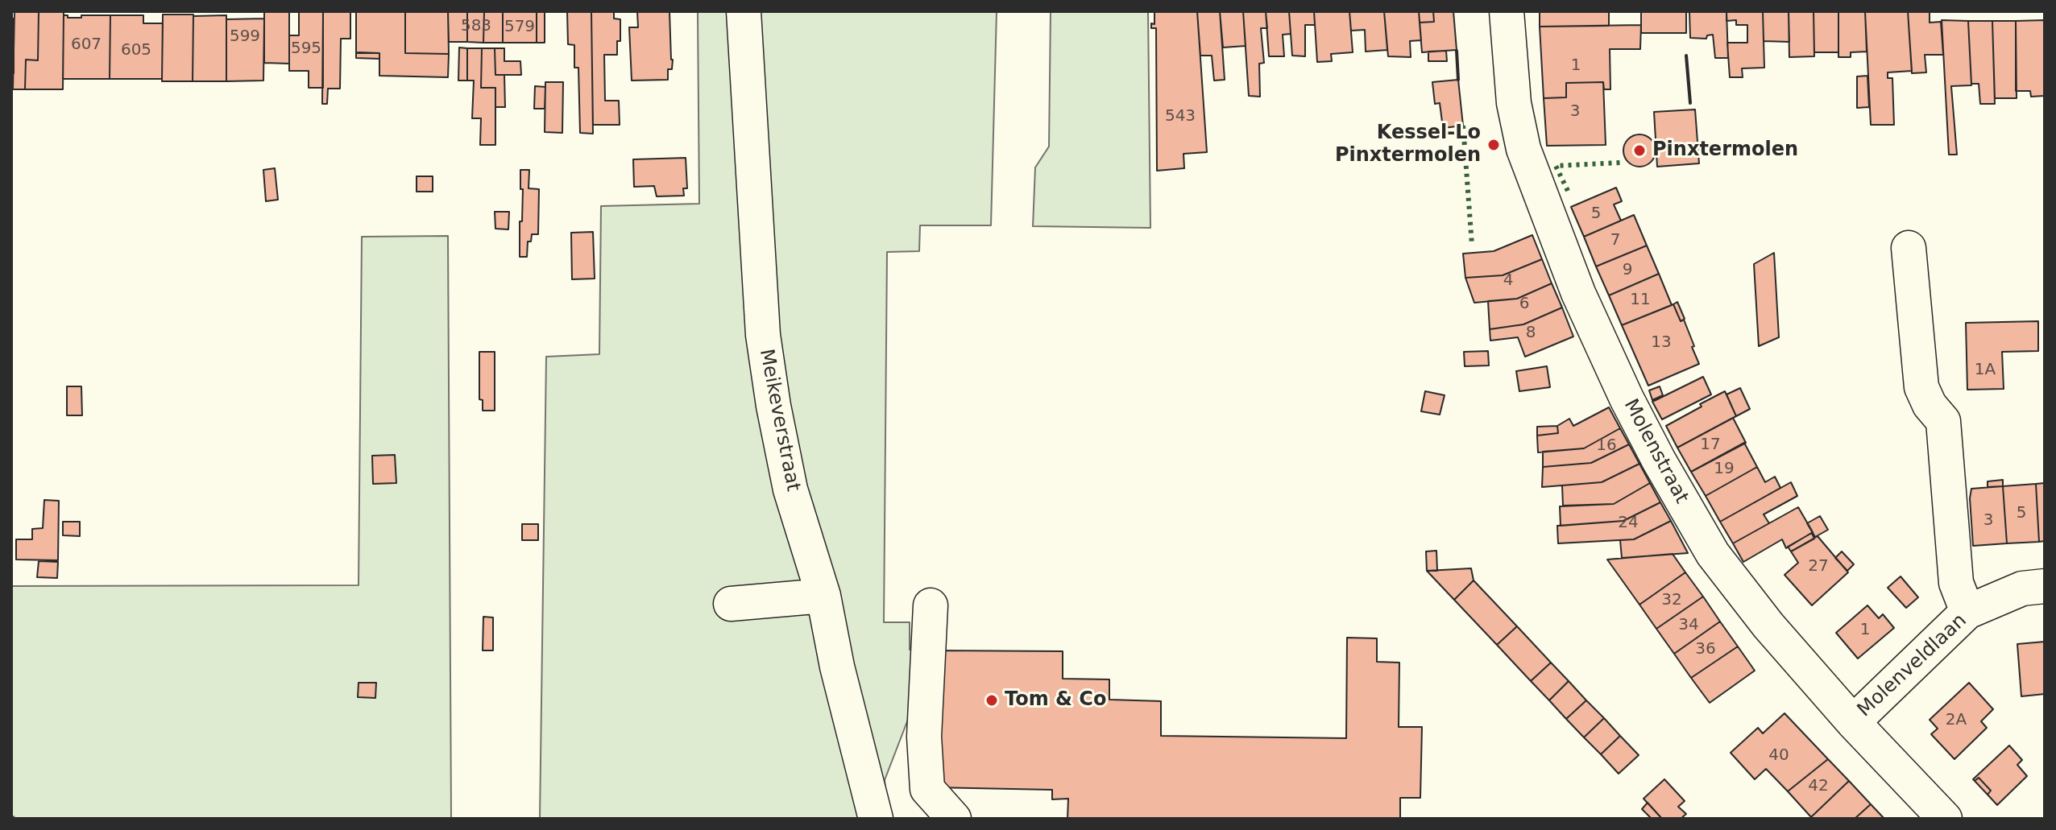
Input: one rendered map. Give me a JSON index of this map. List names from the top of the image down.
{
  "streets": {
    "street": ["Meikeverstraat", "Molenstraat", "Molenveldlaan"]
  },
  "crossings": [
    ["Molenstraat", "Molenveldlaan"]
  ],
  "places": ["Kessel-Lo Pinxtermolen", "Pinxtermolen", "Tom & Co"],
  "house_numbers": [
    "583",
    "579",
    "599",
    "607",
    "595",
    "605",
    "1",
    "3",
    "543",
    "5",
    "7",
    "9",
    "4",
    "11",
    "6",
    "8",
    "13",
    "1A",
    "17",
    "16",
    "19",
    "5",
    "3",
    "24",
    "27",
    "32",
    "34",
    "1",
    "36",
    "2A",
    "40",
    "42"
  ]
}
